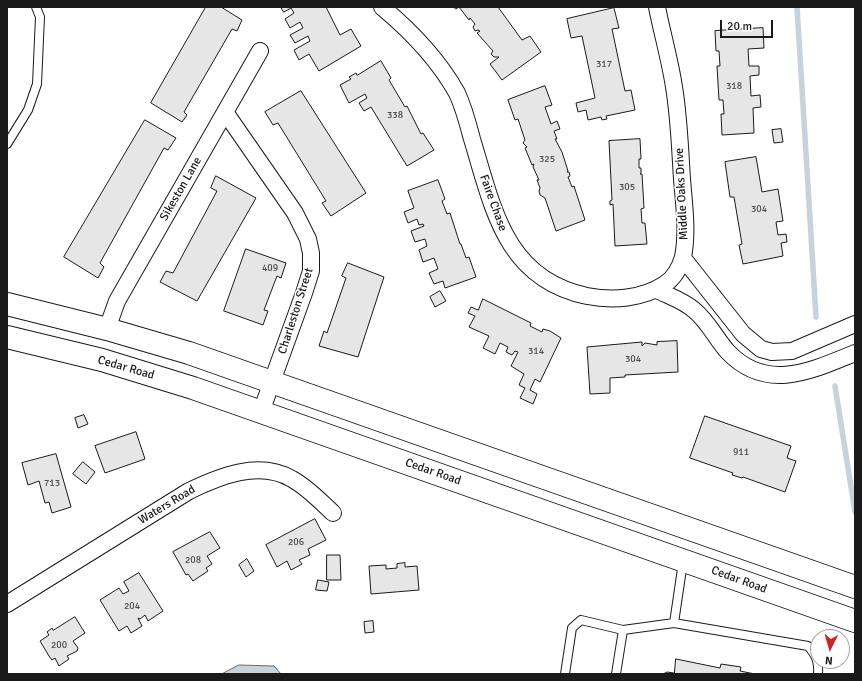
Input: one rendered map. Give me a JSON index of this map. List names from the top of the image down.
{
  "streets": {
    "main road": ["Cedar Road"],
    "street": [
      "Sikeston Lane",
      "Middle Oaks Drive",
      "Faire Chase",
      "Charleston Street",
      "Waters Road"
    ]
  },
  "crossings": [
    ["Sikeston Lane", "Charleston Street"],
    ["Middle Oaks Drive", "Faire Chase"],
    ["Charleston Street", "Cedar Road"]
  ],
  "house_numbers": [
    "317",
    "318",
    "338",
    "325",
    "305",
    "304",
    "409",
    "314",
    "304",
    "911",
    "713",
    "206",
    "208",
    "204",
    "200"
  ],
  "scale_bar": "20 m",
  "north": "bottom"
}
